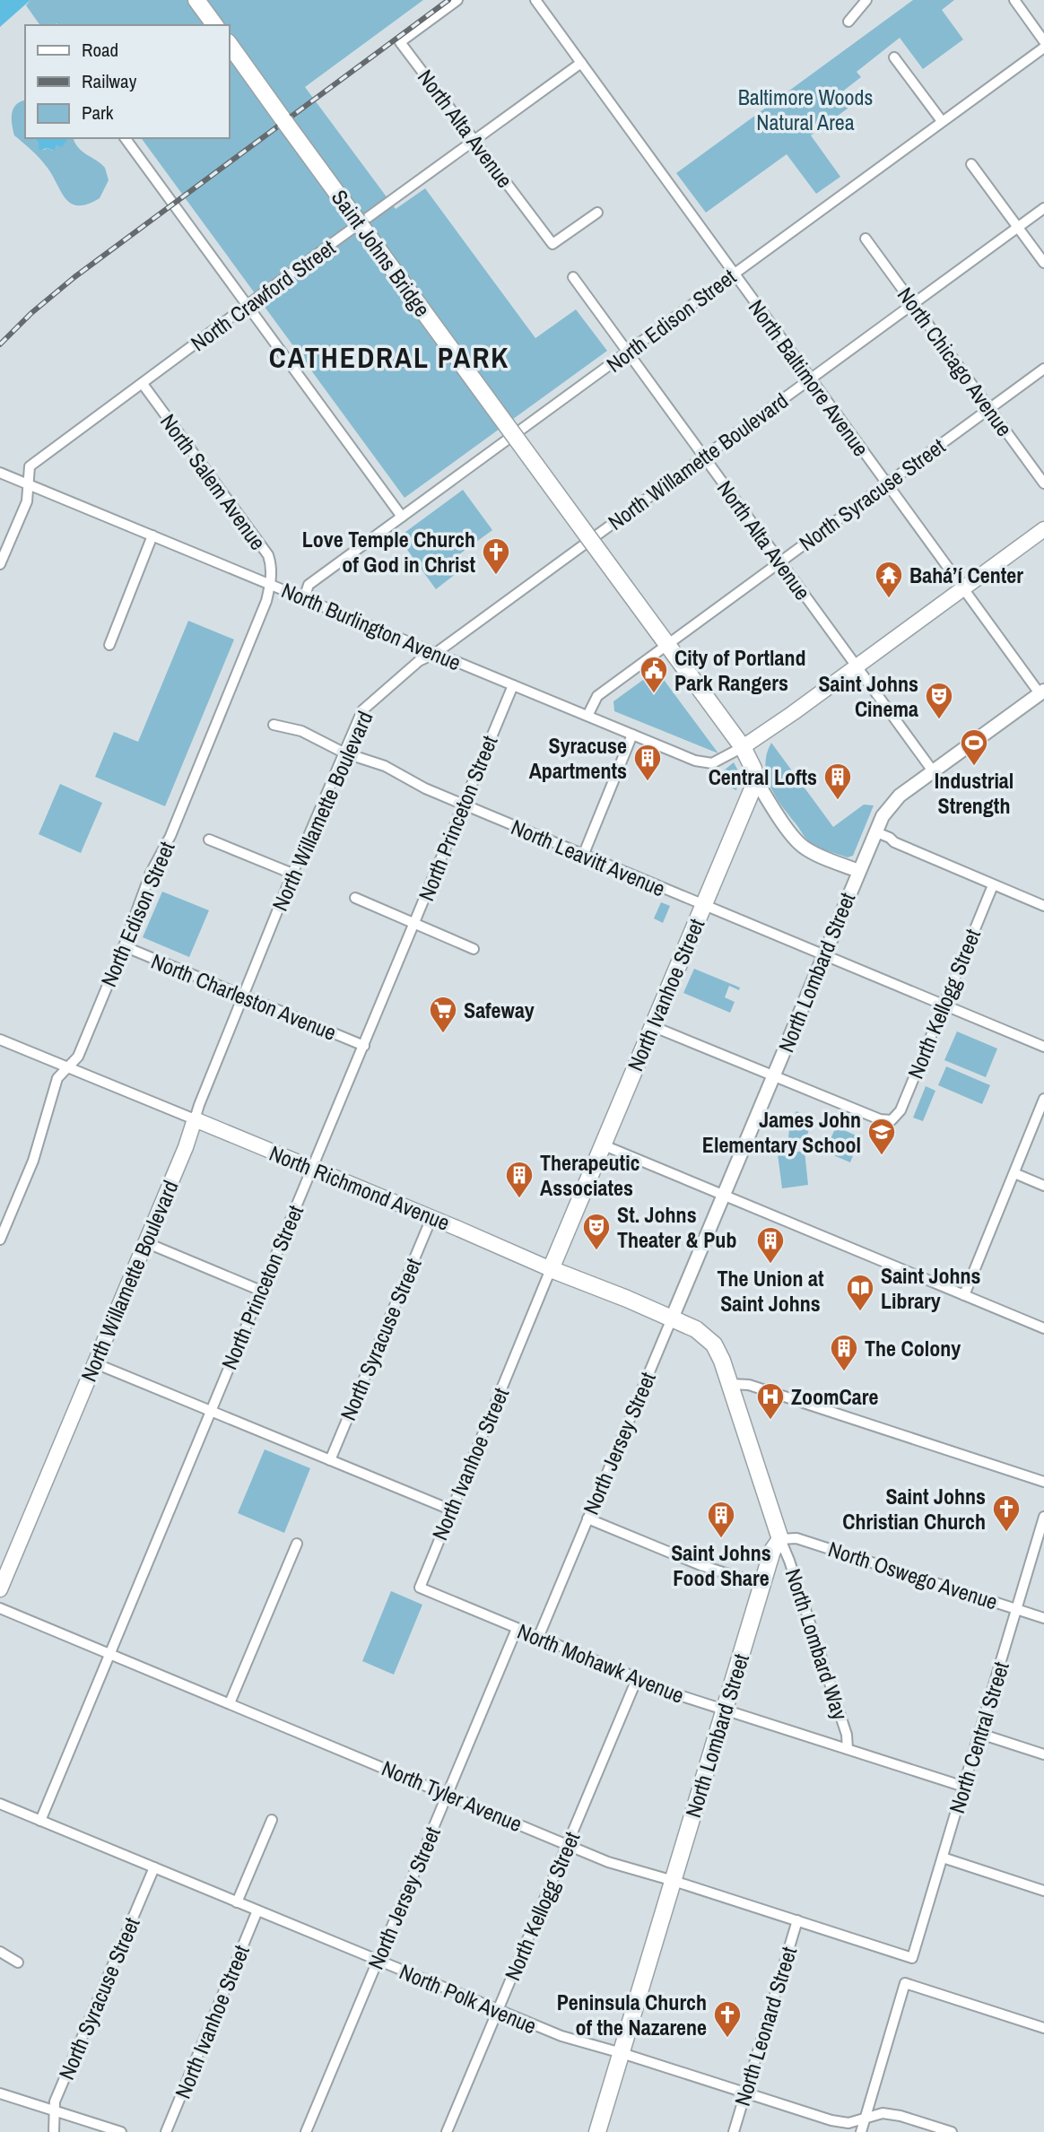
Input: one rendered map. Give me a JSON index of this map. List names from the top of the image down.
{
  "streets": {
    "main road": [
      "Saint Johns Bridge",
      "North Willamette Boulevard",
      "North Lombard Street",
      "North Ivanhoe Street",
      "North Richmond Avenue"
    ],
    "street": [
      "North Alta Avenue",
      "North Crawford Street",
      "North Edison Street",
      "North Chicago Avenue",
      "North Baltimore Avenue",
      "North Salem Avenue",
      "North Syracuse Street",
      "North Burlington Avenue",
      "North Princeton Street",
      "North Leavitt Avenue",
      "North Charleston Avenue",
      "North Kellogg Street",
      "North Jersey Street",
      "North Oswego Avenue",
      "North Lombard Way",
      "North Mohawk Avenue",
      "North Central Street",
      "North Tyler Avenue",
      "North Polk Avenue",
      "North Leonard Street"
    ]
  },
  "crossings": [
    ["North Alta Avenue", "North Crawford Street"],
    ["North Alta Avenue", "North Edison Street"],
    ["North Alta Avenue", "North Willamette Boulevard"],
    ["North Alta Avenue", "North Syracuse Street"],
    ["North Alta Avenue", "North Lombard Street"],
    ["Saint Johns Bridge", "North Syracuse Street"],
    ["Saint Johns Bridge", "North Burlington Avenue"],
    ["North Crawford Street", "North Baltimore Avenue"],
    ["North Crawford Street", "North Salem Avenue"],
    ["North Crawford Street", "North Burlington Avenue"],
    ["North Edison Street", "North Baltimore Avenue"],
    ["North Edison Street", "North Salem Avenue"],
    ["North Edison Street", "North Burlington Avenue"],
    ["North Edison Street", "North Charleston Avenue"],
    ["North Edison Street", "North Richmond Avenue"],
    ["North Chicago Avenue", "North Willamette Boulevard"],
    ["North Chicago Avenue", "North Syracuse Street"],
    ["North Baltimore Avenue", "North Willamette Boulevard"],
    ["North Baltimore Avenue", "North Syracuse Street"],
    ["North Baltimore Avenue", "North Lombard Street"],
    ["North Willamette Boulevard", "North Burlington Avenue"],
    ["North Willamette Boulevard", "North Leavitt Avenue"],
    ["North Willamette Boulevard", "North Charleston Avenue"],
    ["North Willamette Boulevard", "North Richmond Avenue"],
    ["North Salem Avenue", "North Burlington Avenue"],
    ["North Syracuse Street", "North Burlington Avenue"],
    ["North Syracuse Street", "North Richmond Avenue"],
    ["North Syracuse Street", "North Polk Avenue"],
    ["North Burlington Avenue", "North Princeton Street"],
    ["North Princeton Street", "North Leavitt Avenue"],
    ["North Princeton Street", "North Charleston Avenue"],
    ["North Princeton Street", "North Richmond Avenue"],
    ["North Princeton Street", "North Tyler Avenue"],
    ["North Princeton Street", "North Polk Avenue"],
    ["North Leavitt Avenue", "North Lombard Street"],
    ["North Leavitt Avenue", "North Ivanhoe Street"],
    ["North Leavitt Avenue", "North Kellogg Street"],
    ["North Lombard Street", "North Kellogg Street"],
    ["North Lombard Street", "North Richmond Avenue"],
    ["North Lombard Street", "North Jersey Street"],
    ["North Lombard Street", "North Oswego Avenue"],
    ["North Lombard Street", "North Lombard Way"],
    ["North Lombard Street", "North Mohawk Avenue"],
    ["North Lombard Street", "North Tyler Avenue"],
    ["North Lombard Street", "North Polk Avenue"],
    ["North Ivanhoe Street", "North Richmond Avenue"],
    ["North Ivanhoe Street", "North Mohawk Avenue"],
    ["North Ivanhoe Street", "North Polk Avenue"],
    ["North Kellogg Street", "North Mohawk Avenue"],
    ["North Kellogg Street", "North Tyler Avenue"],
    ["North Kellogg Street", "North Polk Avenue"],
    ["North Richmond Avenue", "North Jersey Street"],
    ["North Jersey Street", "North Mohawk Avenue"],
    ["North Jersey Street", "North Tyler Avenue"],
    ["North Jersey Street", "North Polk Avenue"],
    ["North Oswego Avenue", "North Lombard Way"],
    ["North Oswego Avenue", "North Central Street"],
    ["North Lombard Way", "North Mohawk Avenue"],
    ["North Mohawk Avenue", "North Central Street"],
    ["North Central Street", "North Tyler Avenue"],
    ["North Tyler Avenue", "North Leonard Street"],
    ["North Polk Avenue", "North Leonard Street"]
  ],
  "districts": ["CATHEDRAL PARK"],
  "parks": ["Baltimore Woods Natural Area"],
  "places": {
    "church": ["Love Temple Church of God in Christ", "Saint Johns Christian Church", "Peninsula Church of the Nazarene"],
    "temple": ["Bahá’í Center"],
    "public building": ["City of Portland Park Rangers"],
    "theatre": ["Saint Johns Cinema", "St. Johns Theater & Pub"],
    "sports": ["Industrial Strength"],
    "building": [
      "Syracuse Apartments",
      "Central Lofts",
      "Therapeutic Associates",
      "The Union at Saint Johns",
      "The Colony",
      "Saint Johns Food Share"
    ],
    "supermarket": ["Safeway"],
    "school or university": ["James John Elementary School"],
    "library": ["Saint Johns Library"],
    "hospital": ["ZoomCare"]
  },
  "legend": ["Road", "Railway", "Park"]
}
